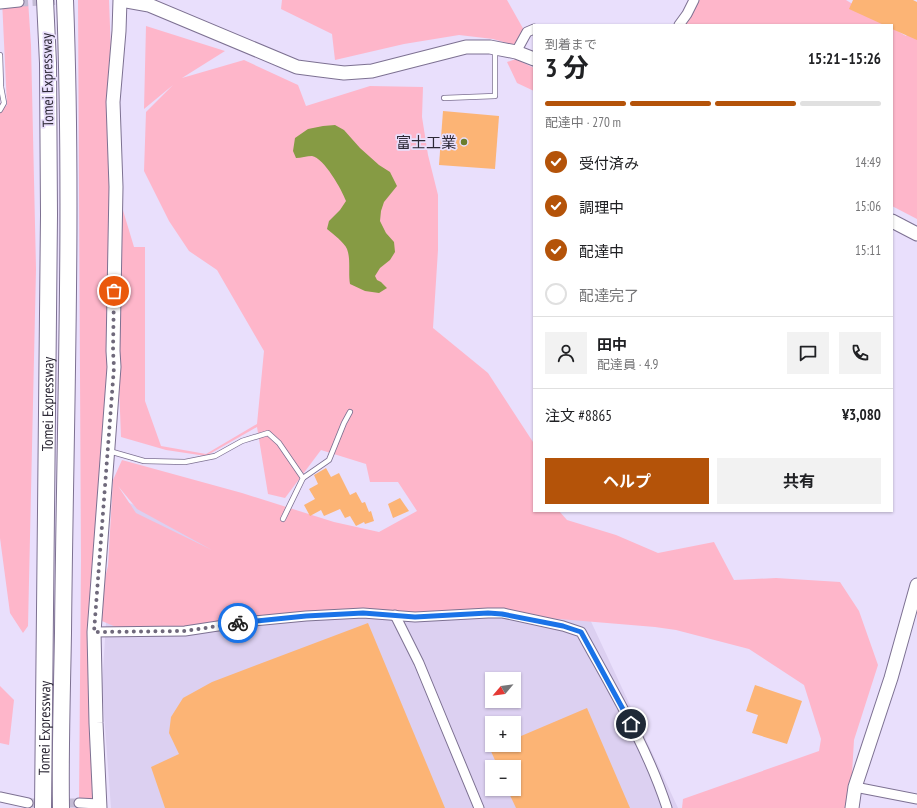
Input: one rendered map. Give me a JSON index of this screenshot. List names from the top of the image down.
{
  "streets": {
    "highway": ["Tomei Expressway"]
  },
  "places": ["富士工業"],
  "north": "bottom left",
  "page": {
    "heading": ["3 分", "到着まで", "15:21–15:26"],
    "panel": [
      "田中",
      "配達員 · 4.9",
      "注文 #8865",
      "¥3,080"
    ],
    "bar": "配達中 · 270 m",
    "list": [
      ["受付済み", "14:49"],
      ["調理中", "15:06"],
      ["配達中", "15:11"],
      "配達完了"
    ],
    "buttons": ["ヘルプ", "共有"],
    "map_buttons": ["+", "−"]
  }
}
